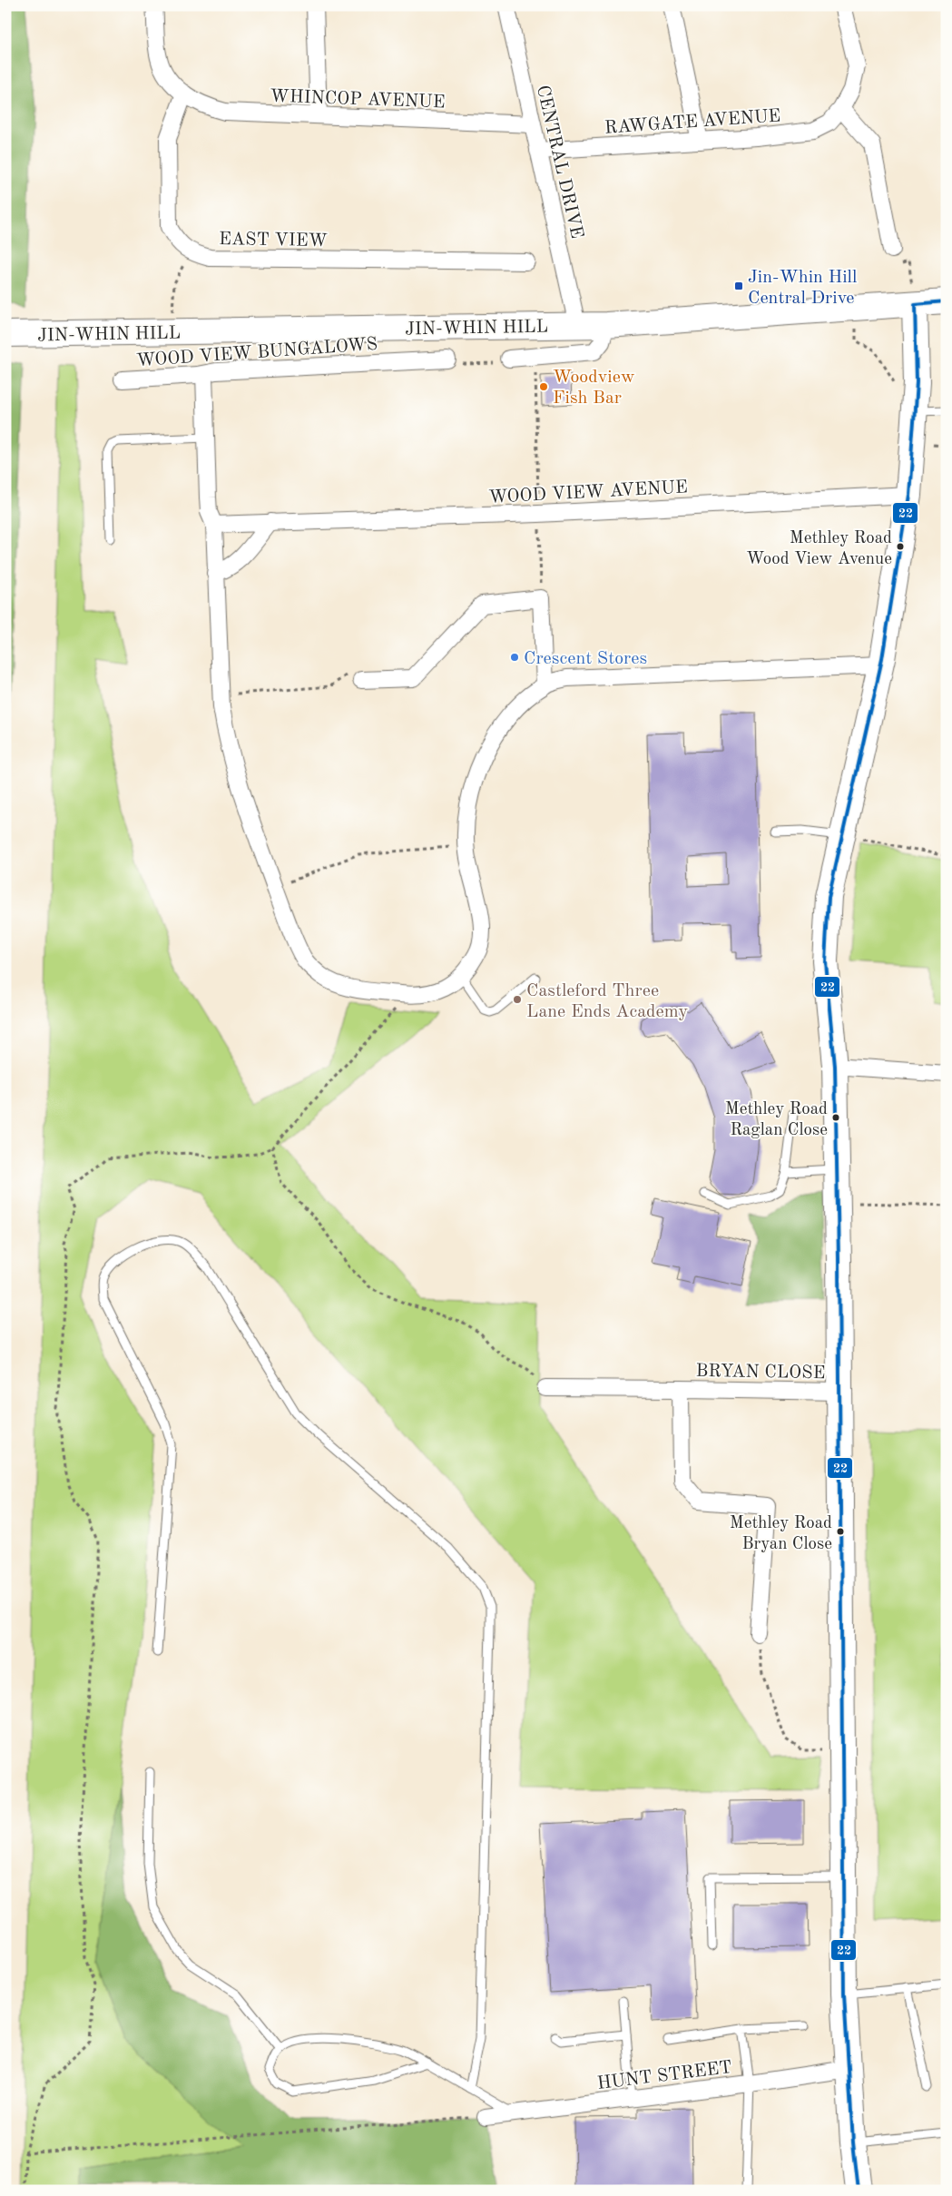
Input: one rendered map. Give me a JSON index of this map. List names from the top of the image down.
{
  "streets": {
    "main road": ["JIN-WHIN HILL"],
    "street": [
      "WHINCOP AVENUE",
      "RAWGATE AVENUE",
      "CENTRAL DRIVE",
      "EAST VIEW",
      "WOOD VIEW BUNGALOWS",
      "WOOD VIEW AVENUE",
      "BRYAN CLOSE",
      "HUNT STREET"
    ]
  },
  "crossings": [
    ["WHINCOP AVENUE", "CENTRAL DRIVE"],
    ["RAWGATE AVENUE", "CENTRAL DRIVE"],
    ["CENTRAL DRIVE", "JIN-WHIN HILL"]
  ],
  "places": {
    "transit": ["Jin-Whin Hill Central Drive"],
    "other": [
      "Woodview Fish Bar",
      "Methley Road Wood View Avenue",
      "Crescent Stores",
      "Castleford Three Lane Ends Academy",
      "Methley Road Raglan Close",
      "Methley Road Bryan Close"
    ]
  },
  "lines": ["transit line 22"]
}
